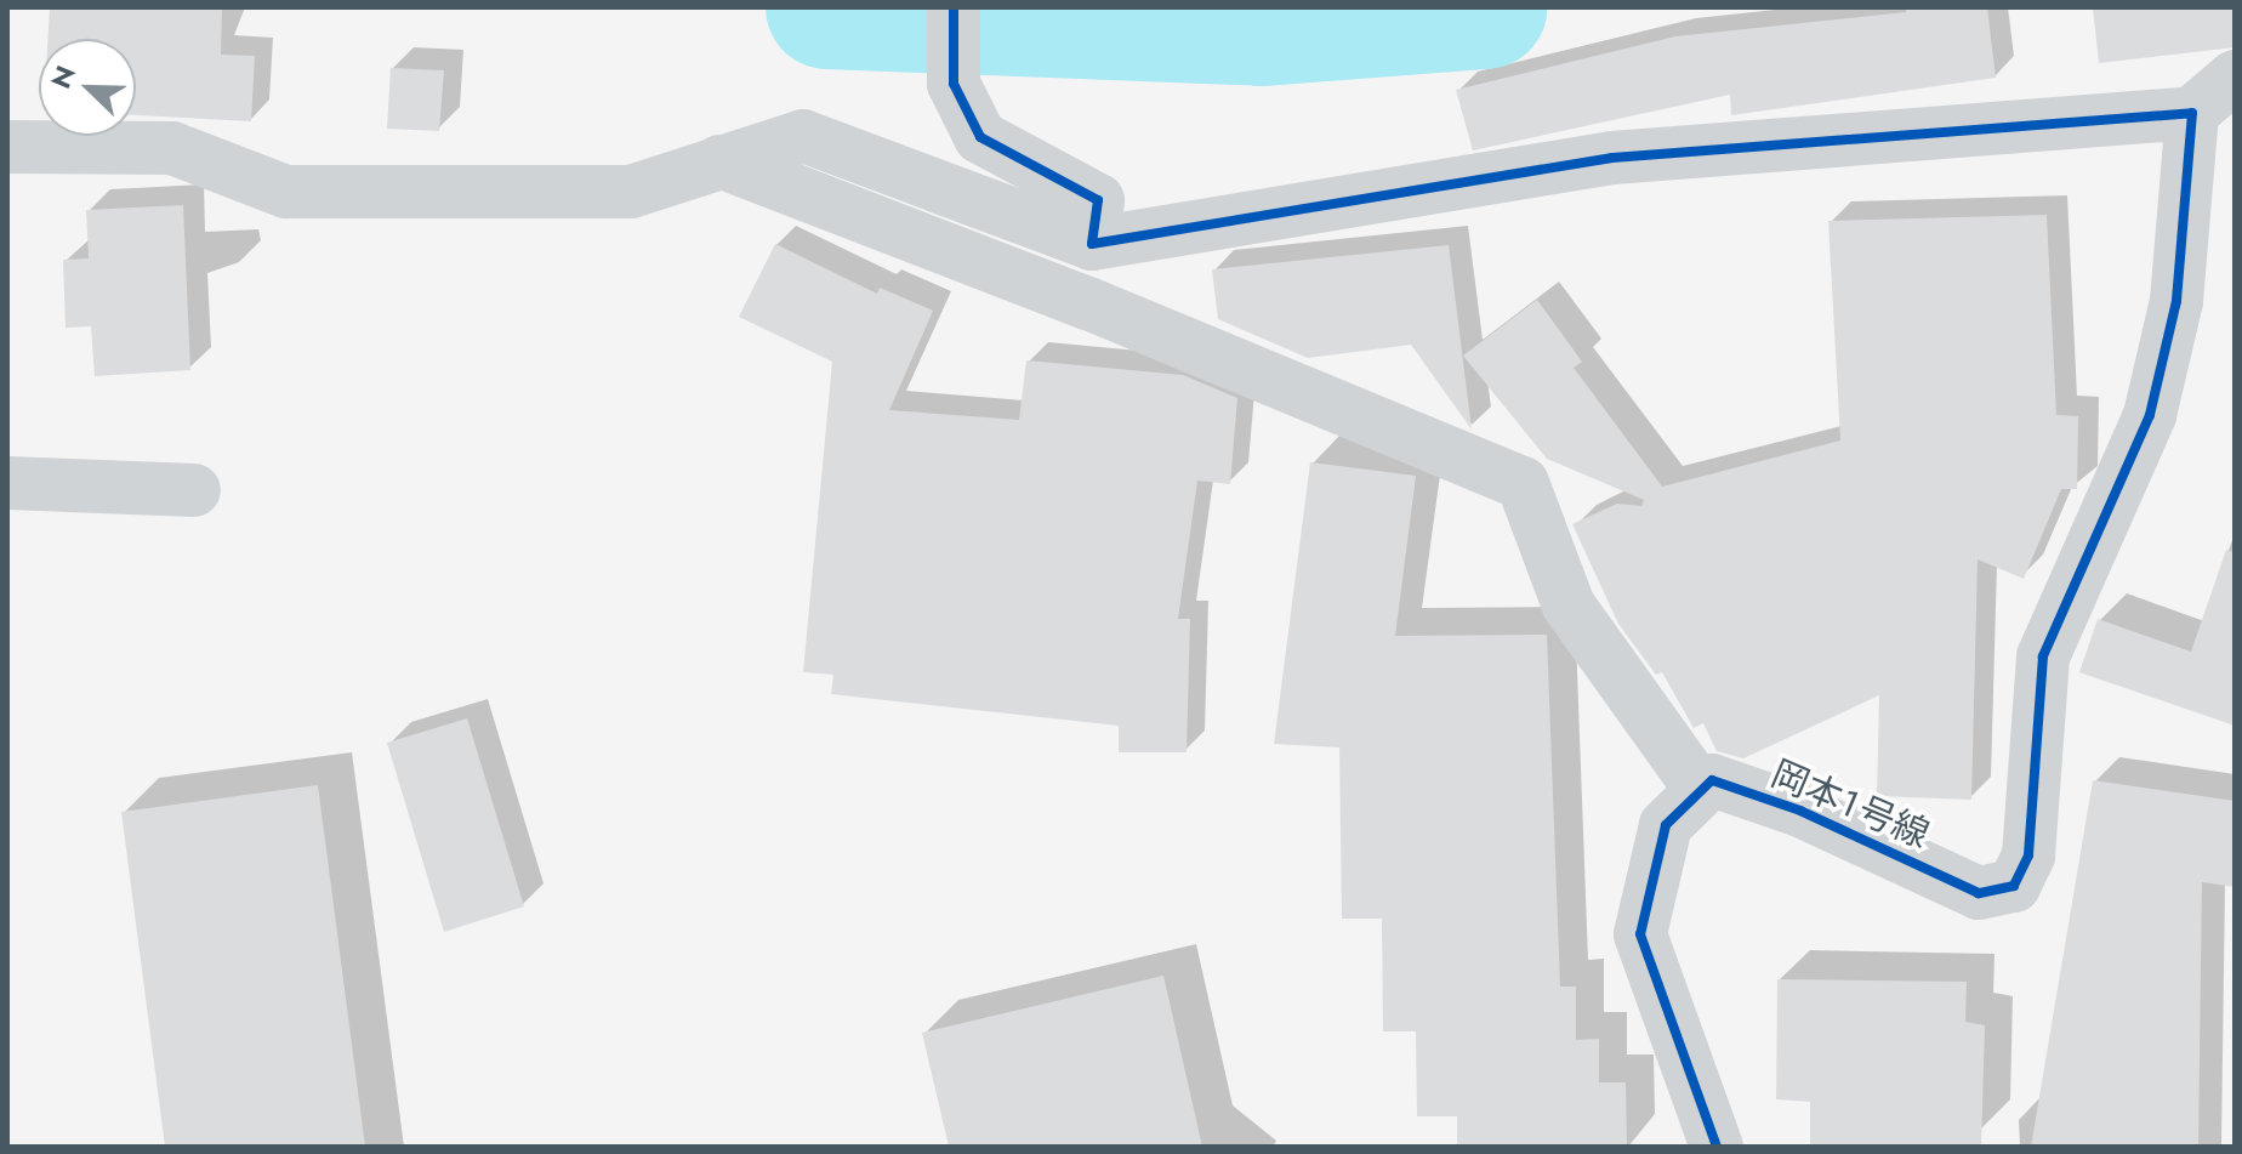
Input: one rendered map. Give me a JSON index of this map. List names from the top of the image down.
{
  "streets": {
    "street": ["岡本１号線"]
  },
  "north": "top left"
}
